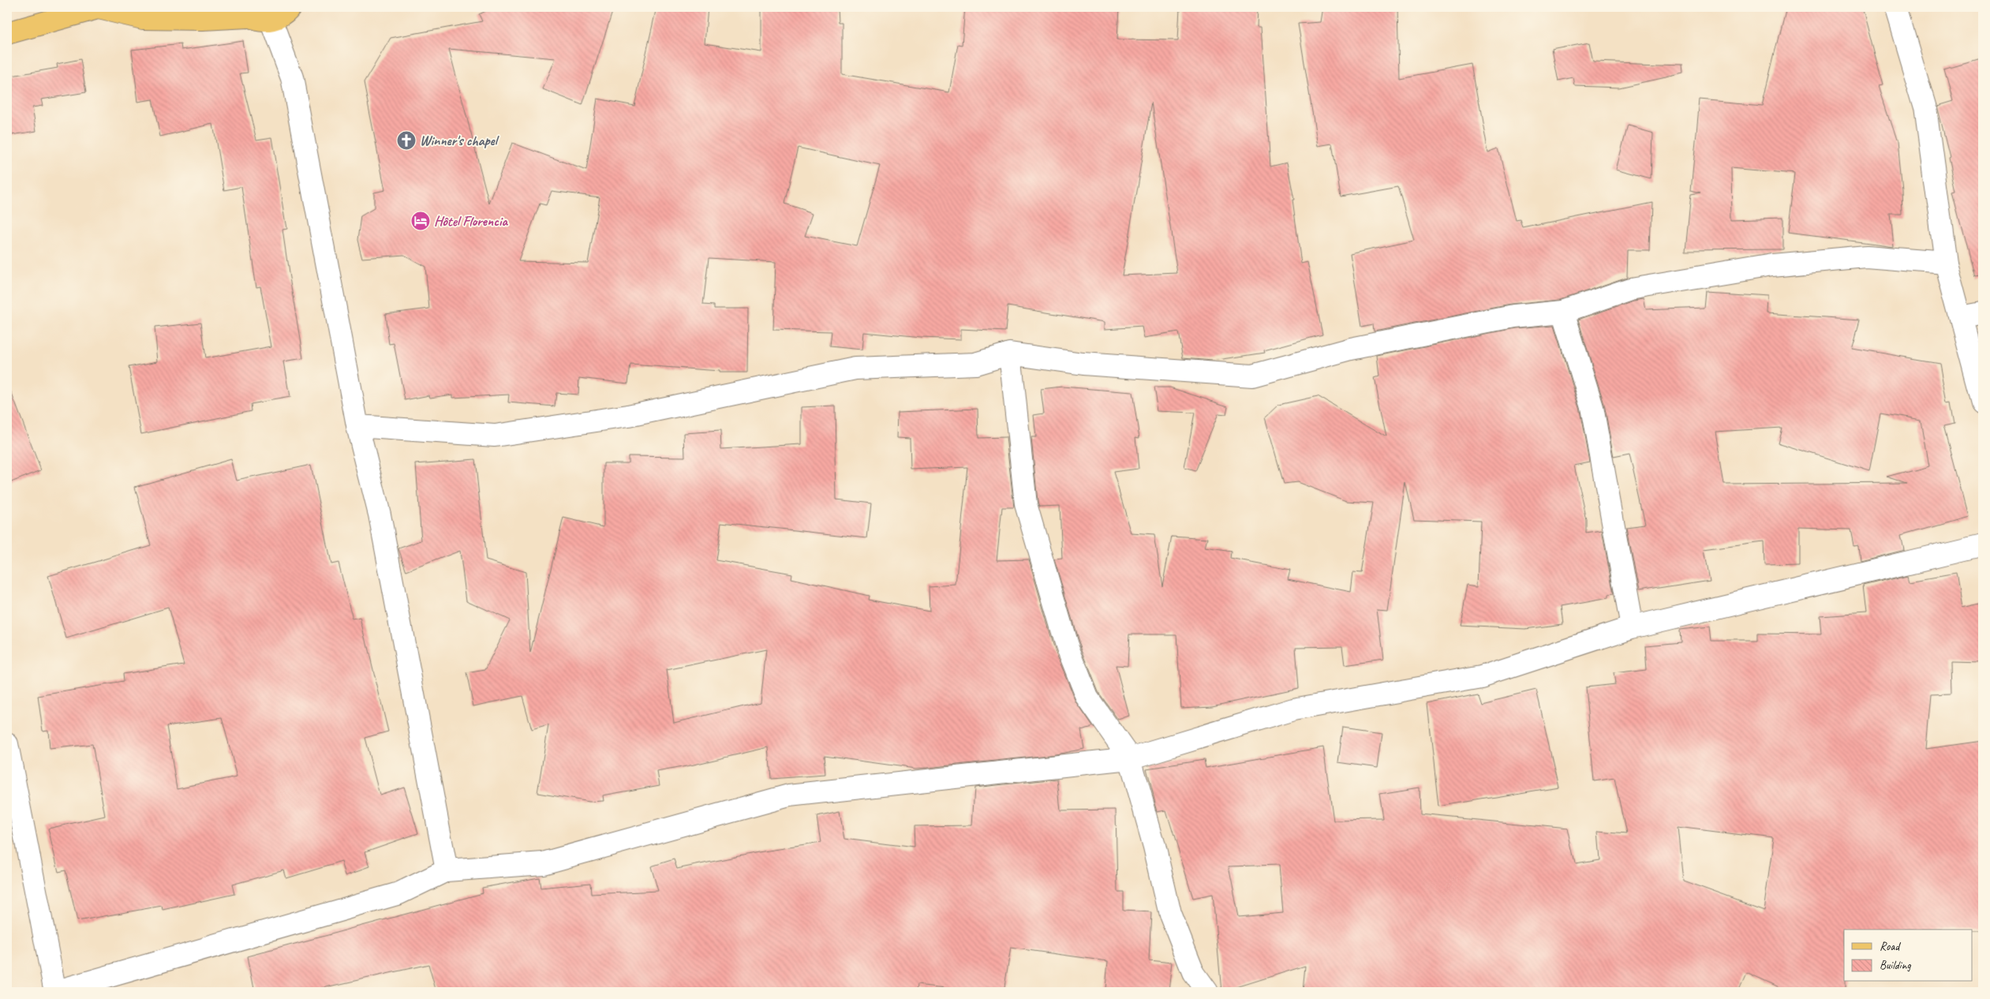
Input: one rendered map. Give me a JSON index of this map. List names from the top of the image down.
{
  "places": {
    "church": ["Winner's chapel"],
    "hotel": ["Hôtel Florencia"]
  },
  "legend": ["Road", "Building"]
}
